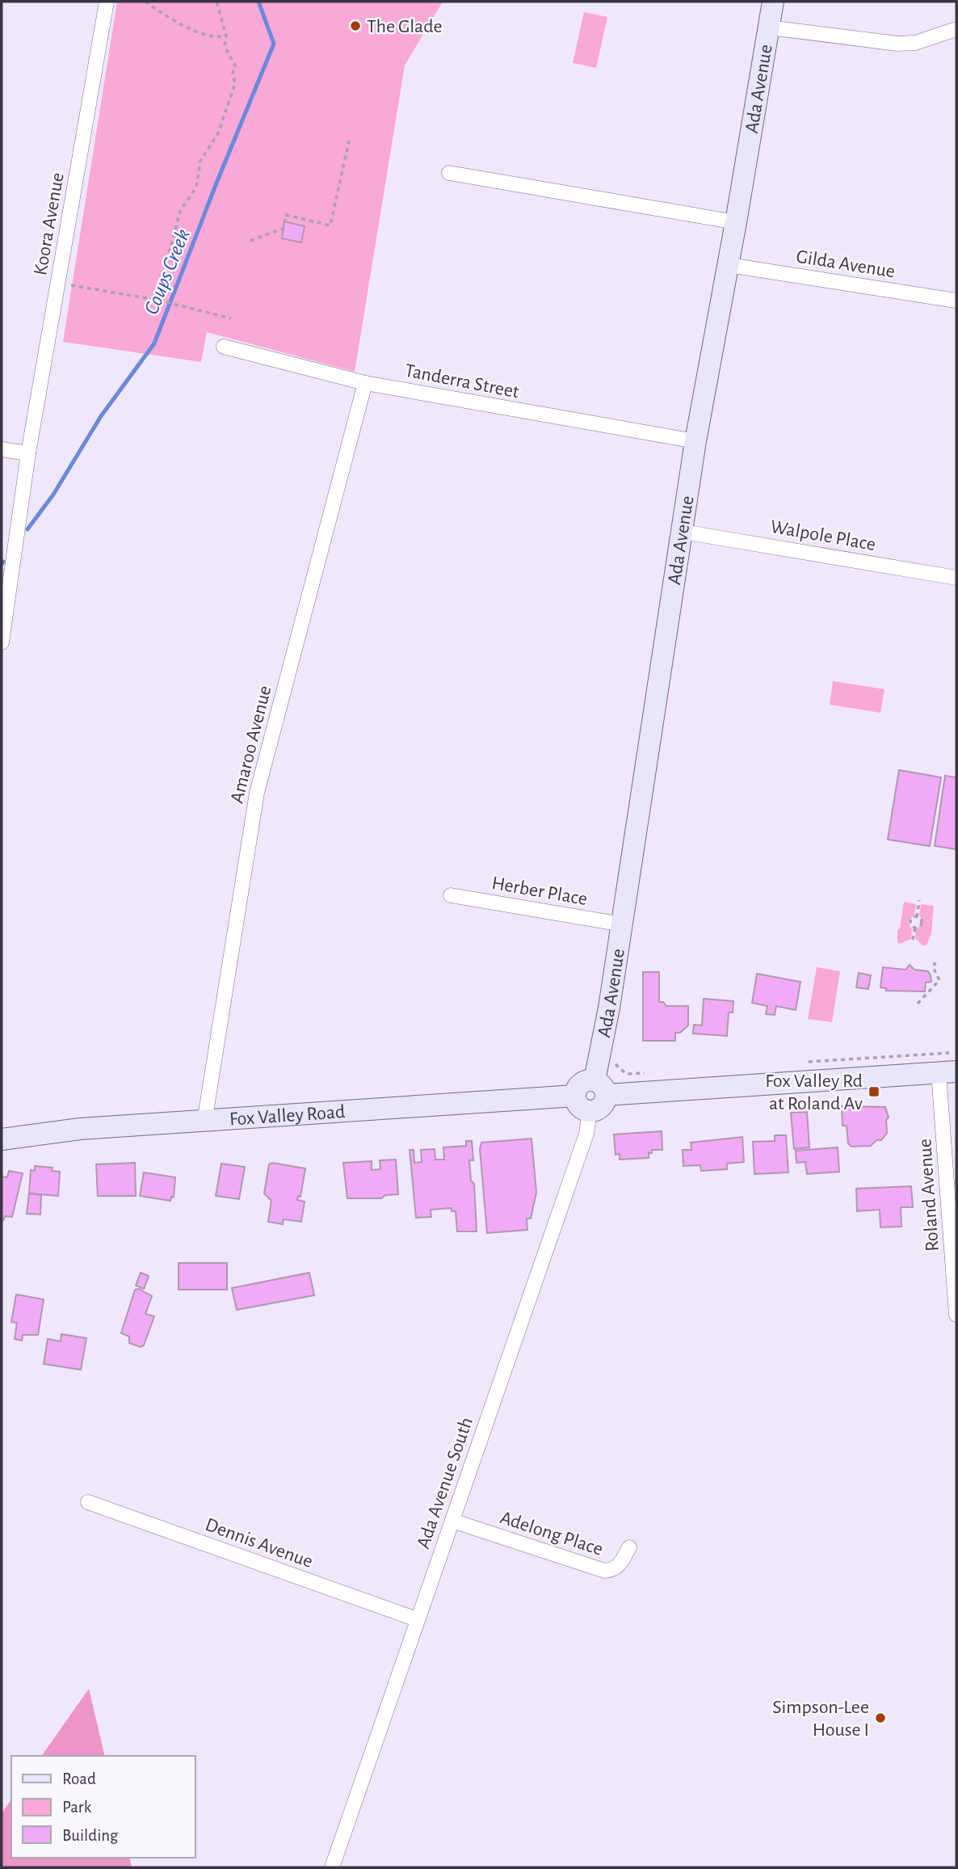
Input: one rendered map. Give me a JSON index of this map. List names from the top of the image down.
{
  "streets": {
    "street": [
      "Ada Avenue",
      "Koora Avenue",
      "Gilda Avenue",
      "Tanderra Street",
      "Walpole Place",
      "Amaroo Avenue",
      "Herber Place",
      "Fox Valley Road",
      "Roland Avenue",
      "Ada Avenue South",
      "Adelong Place",
      "Dennis Avenue"
    ]
  },
  "crossings": [
    ["Ada Avenue", "Gilda Avenue"],
    ["Ada Avenue", "Tanderra Street"],
    ["Ada Avenue", "Walpole Place"],
    ["Ada Avenue", "Herber Place"],
    ["Tanderra Street", "Amaroo Avenue"],
    ["Amaroo Avenue", "Fox Valley Road"],
    ["Fox Valley Road", "Ada Avenue South"],
    ["Ada Avenue South", "Adelong Place"],
    ["Ada Avenue South", "Dennis Avenue"]
  ],
  "water": ["Coups Creek"],
  "places": {
    "other": ["The Glade", "Simpson-Lee House I"],
    "transit": ["Fox Valley Rd at Roland Av"]
  },
  "legend": ["Road", "Park", "Building"]
}
